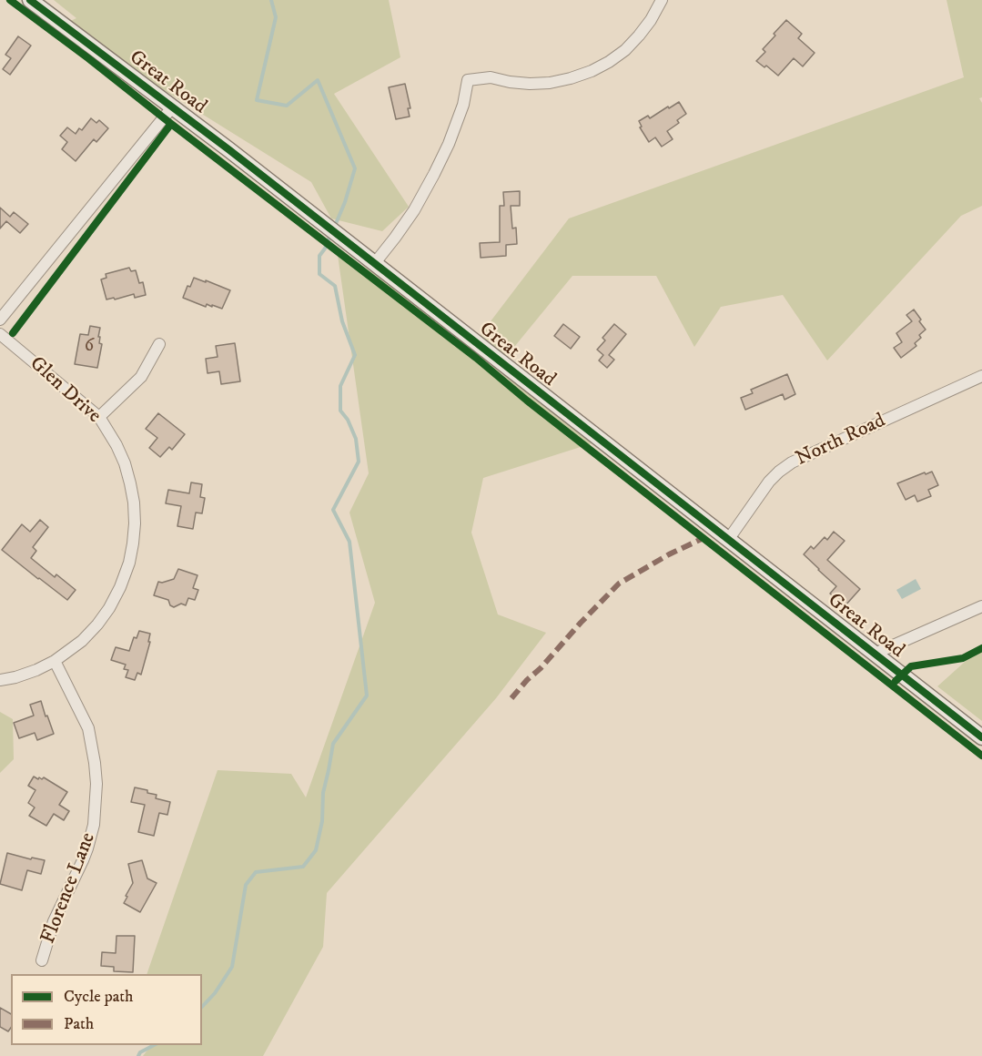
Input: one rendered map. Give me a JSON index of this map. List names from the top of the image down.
{
  "streets": {
    "street": [
      "Great Road",
      "Glen Drive",
      "North Road",
      "Florence Lane"
    ]
  },
  "crossings": [
    ["Great Road", "North Road"],
    ["Glen Drive", "Florence Lane"]
  ],
  "house_numbers": ["6"],
  "legend": ["Cycle path", "Path"]
}
